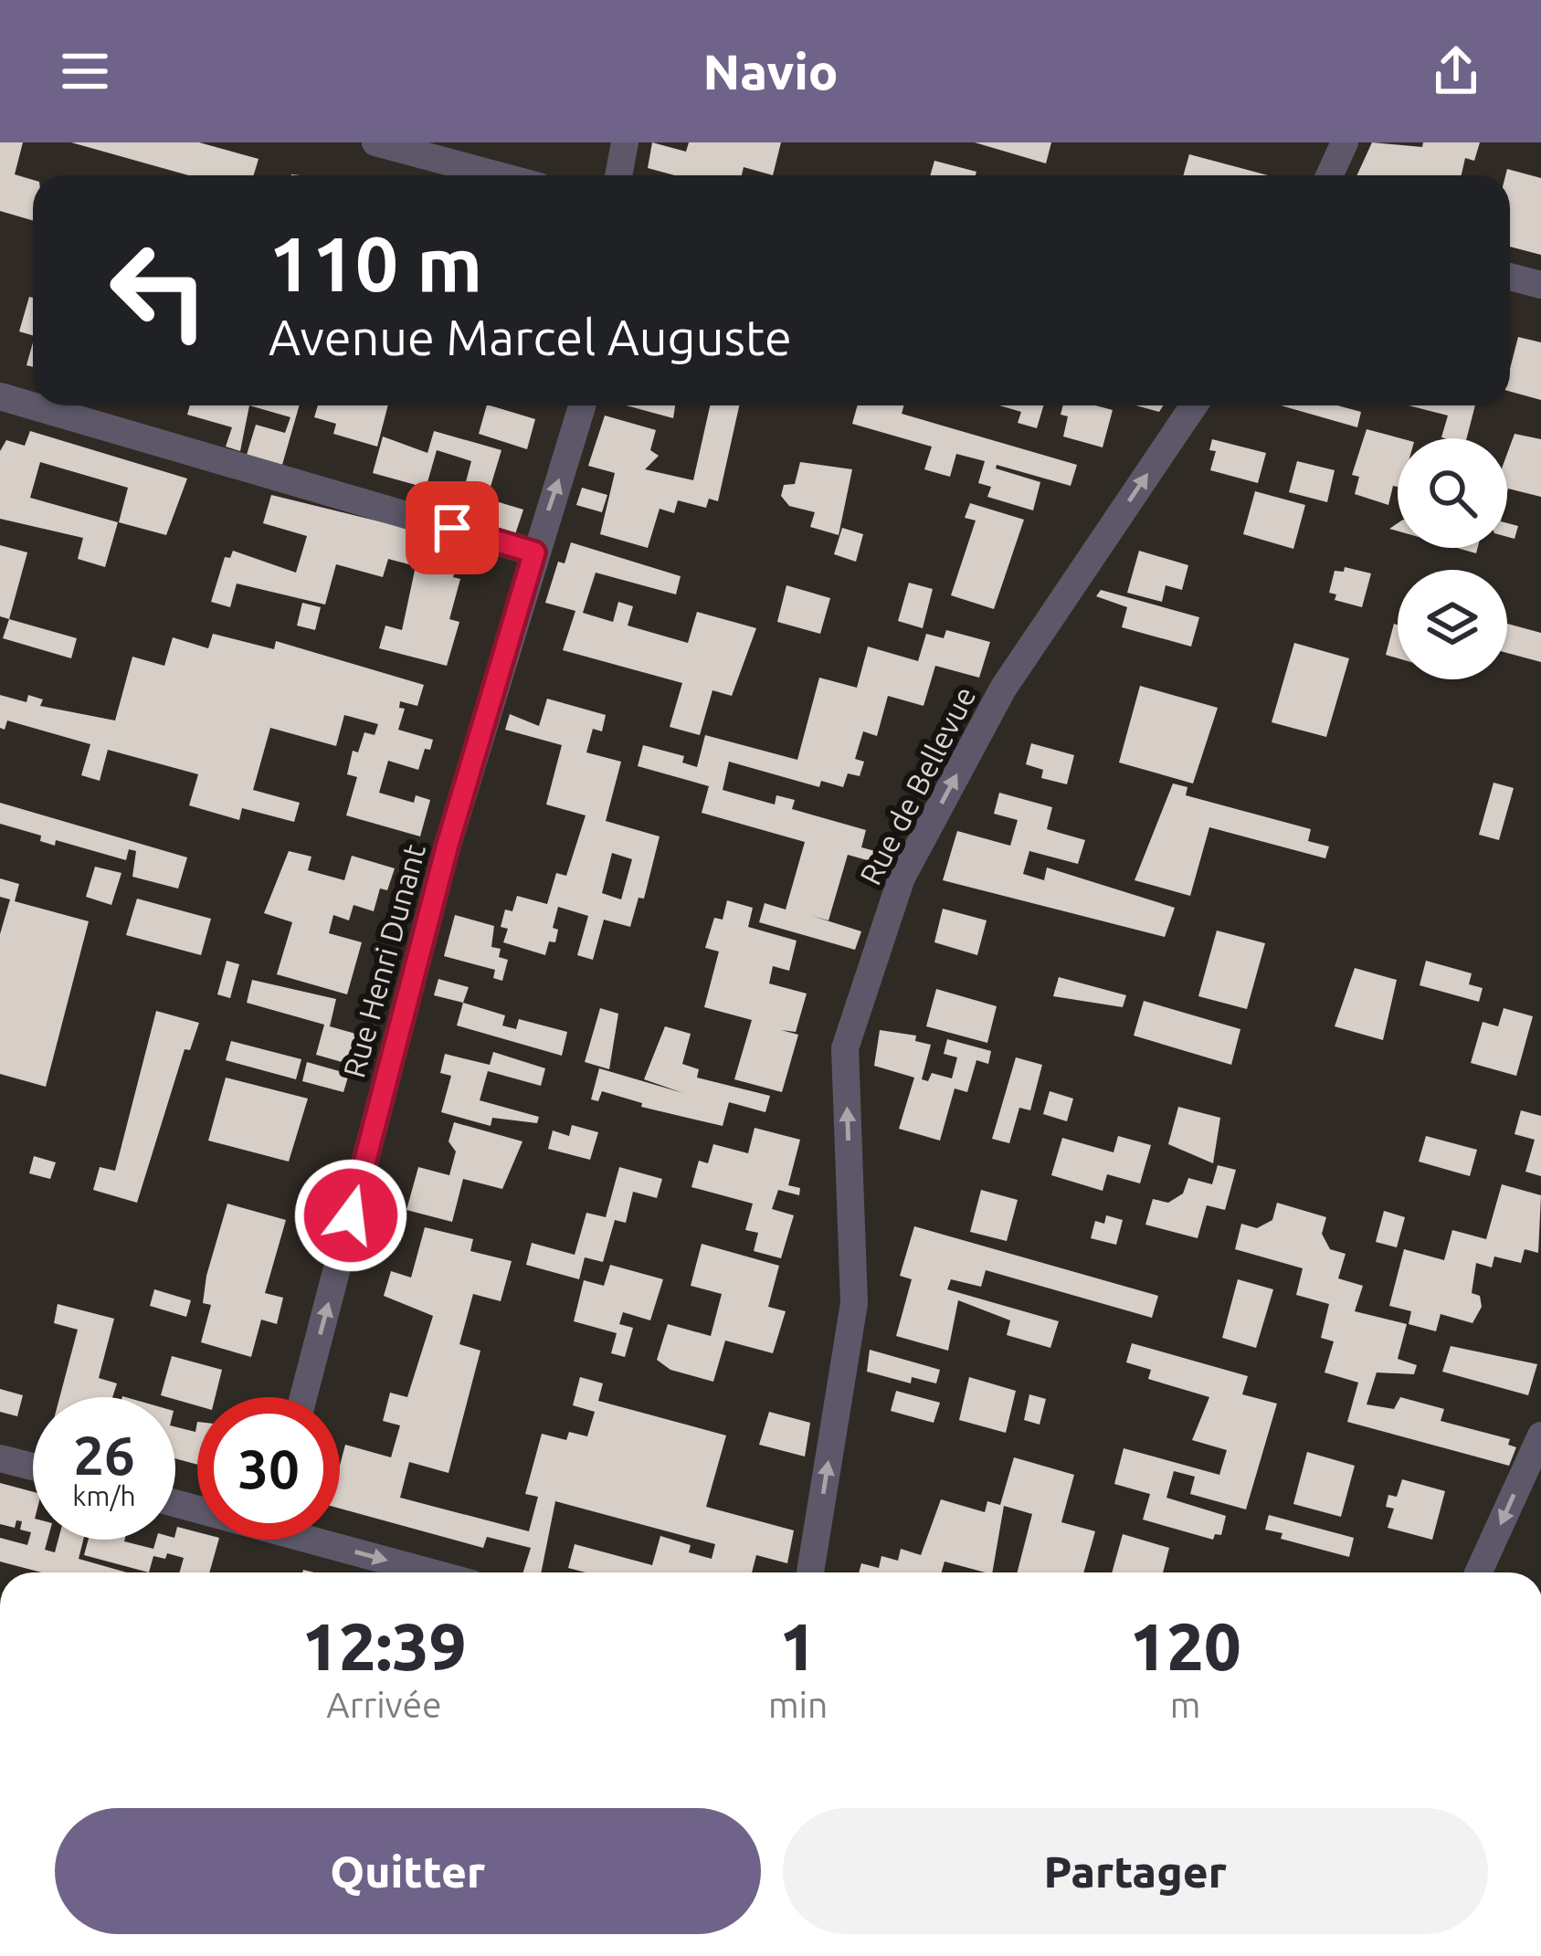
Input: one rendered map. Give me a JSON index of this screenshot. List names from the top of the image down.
{
  "streets": {
    "street": ["Rue de Bellevue", "Rue Henri Dunant"]
  },
  "one_way": ["Rue de Bellevue", "Rue Henri Dunant"],
  "page": {
    "header": "Navio",
    "turn": ["110 m", "Avenue Marcel Auguste"],
    "speed": "26 km/h",
    "limit": "30",
    "eta": [
      "12:39",
      "Arrivée",
      "1",
      "min",
      "120",
      "m"
    ],
    "buttons": ["Quitter", "Partager"]
  }
}
